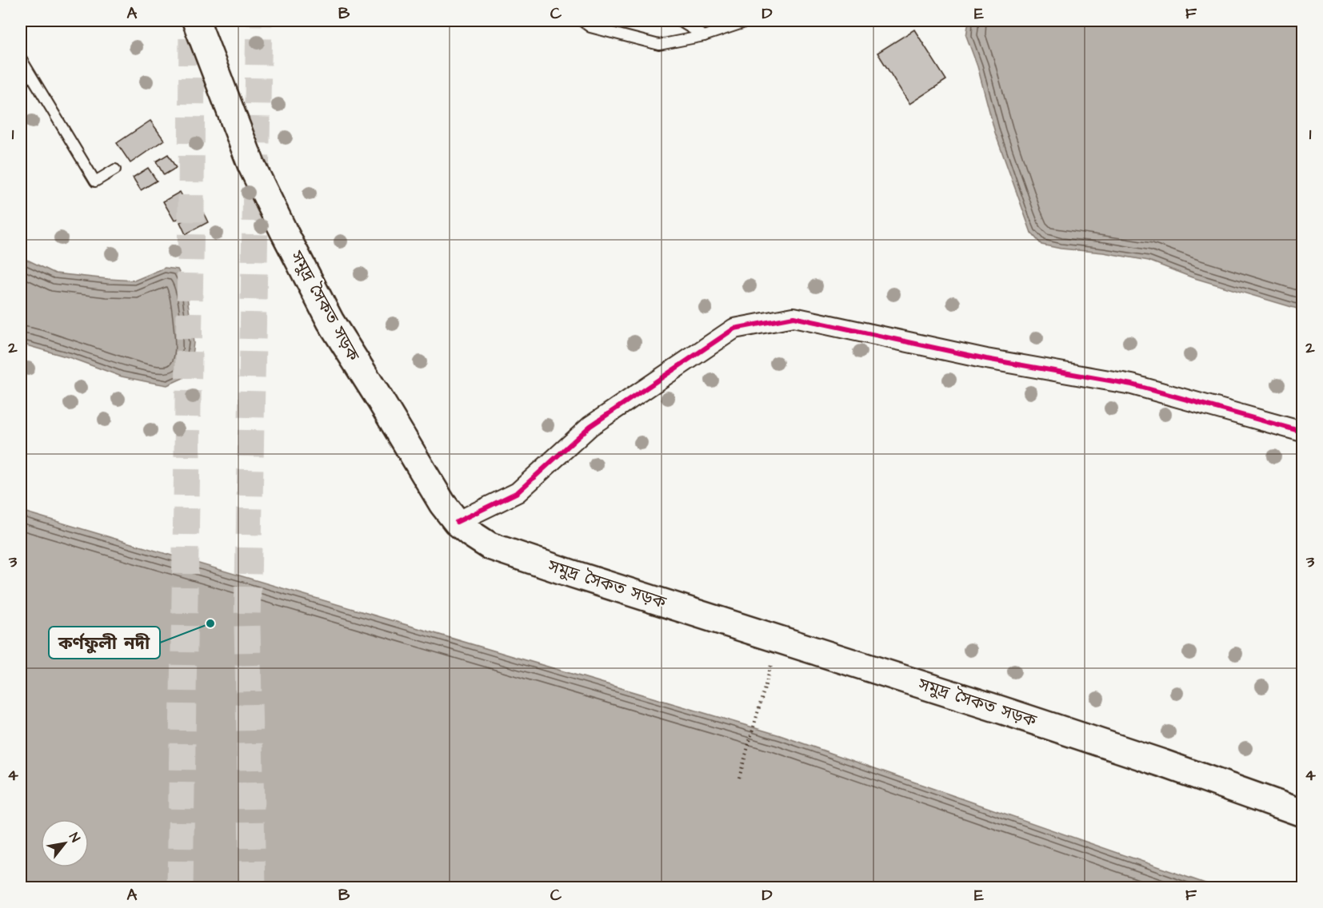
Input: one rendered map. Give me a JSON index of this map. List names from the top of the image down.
{
  "streets": {
    "main road": ["সমুদ্র সৈকত সড়ক"]
  },
  "places": ["কর্ণফুলী নদী"],
  "north": "top right",
  "grid": {
    "columns": [
      "A",
      "B",
      "C",
      "D",
      "E",
      "F"
    ],
    "rows": [
      "1",
      "2",
      "3",
      "4"
    ]
  }
}
